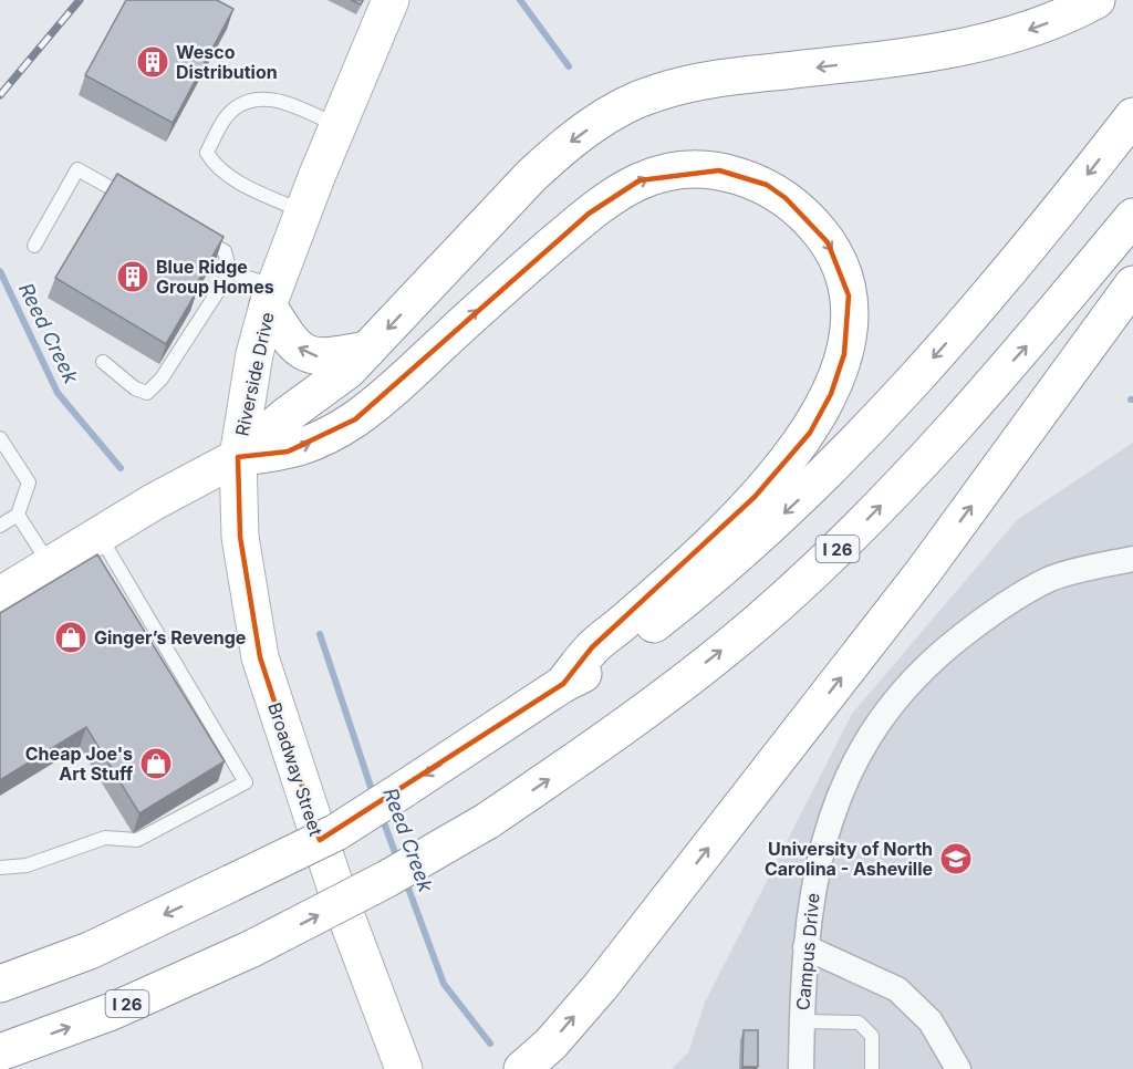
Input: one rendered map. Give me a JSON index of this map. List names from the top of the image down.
{
  "streets": {
    "main road": ["Riverside Drive", "I 26", "Broadway Street"],
    "street": ["Campus Drive"]
  },
  "crossings": [
    ["Riverside Drive", "Broadway Street"]
  ],
  "water": ["Reed Creek"],
  "places": {
    "building": ["Wesco Distribution", "Blue Ridge Group Homes"],
    "shop": ["Ginger’s Revenge", "Cheap Joe's Art Stuff"],
    "school or university": ["University of North Carolina - Asheville"]
  }
}
